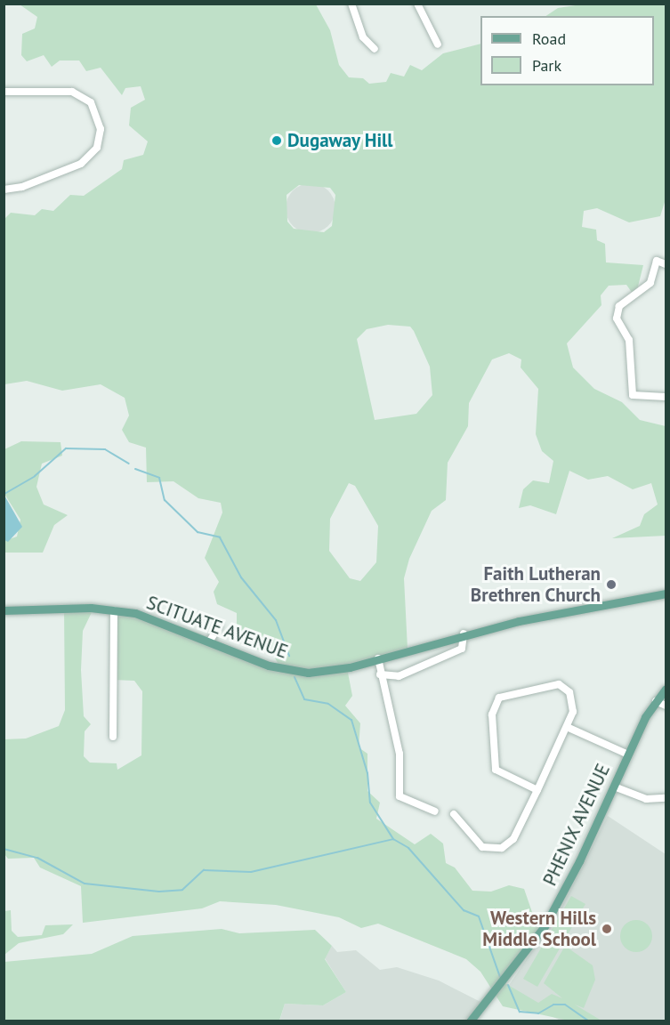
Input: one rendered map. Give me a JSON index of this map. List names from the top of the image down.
{
  "streets": {
    "main road": ["SCITUATE AVENUE", "PHENIX AVENUE"]
  },
  "places": ["Dugaway Hill", "Faith Lutheran Brethren Church", "Western Hills Middle School"],
  "legend": ["Road", "Park"]
}
